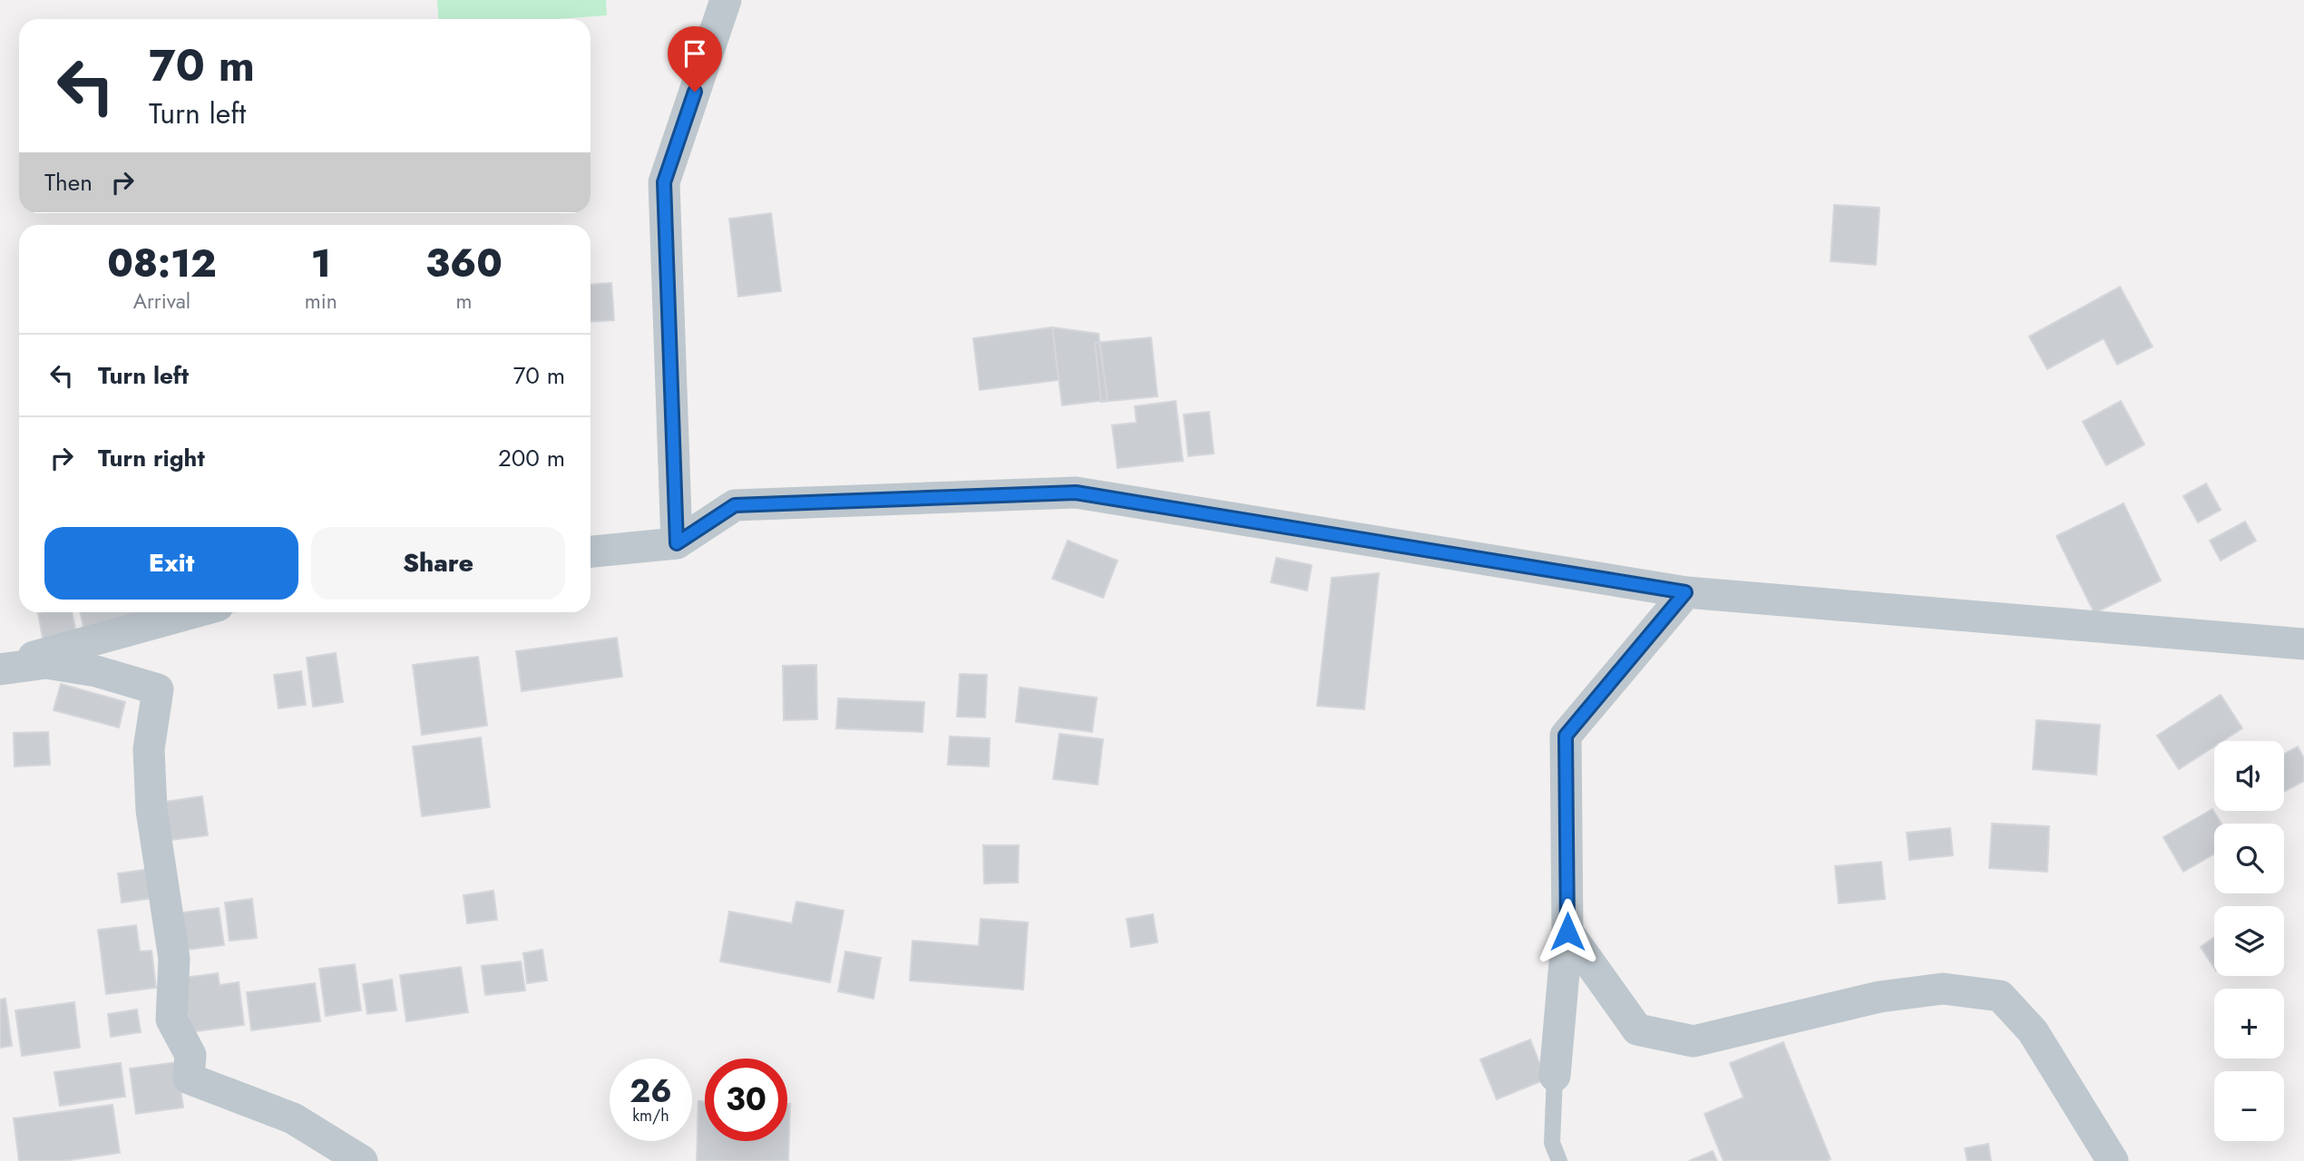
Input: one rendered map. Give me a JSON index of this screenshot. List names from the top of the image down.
{
  "page": {
    "turn": ["70 m", "Turn left"],
    "then": "Then",
    "eta": [
      "08:12",
      "Arrival",
      "1",
      "min",
      "360",
      "m"
    ],
    "list": [
      {
        "name": "Turn left",
        "value": "70 m"
      },
      {
        "name": "Turn right",
        "value": "200 m"
      }
    ],
    "buttons": ["Exit", "Share"],
    "map_buttons": ["+", "−"],
    "speed": "26 km/h",
    "limit": "30"
  }
}
